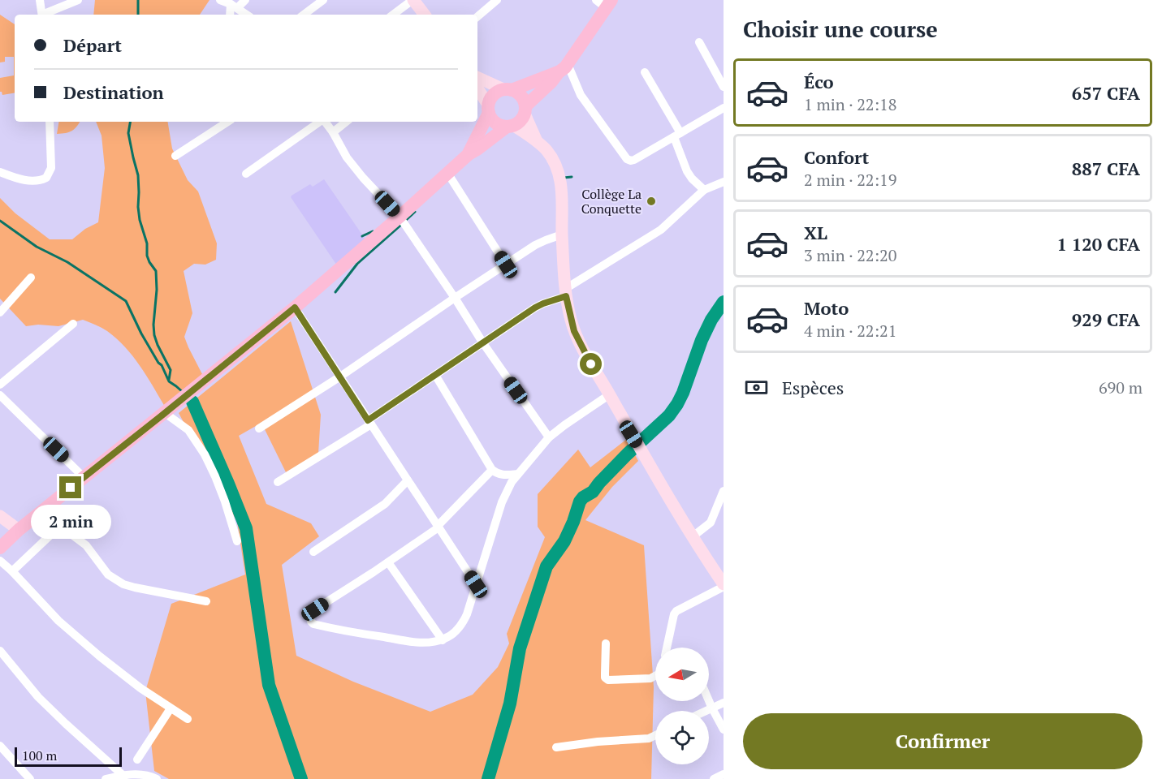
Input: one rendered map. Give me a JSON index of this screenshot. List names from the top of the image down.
{
  "places": ["Collège La Conquette"],
  "scale_bar": "100 m",
  "north": "left",
  "page": {
    "heading": "Choisir une course",
    "banner": ["Départ", "Destination"],
    "list": [
      {
        "name": "Éco",
        "note": "1 min · 22:18",
        "value": "657 CFA"
      },
      {
        "name": "Confort",
        "note": "2 min · 22:19",
        "value": "887 CFA"
      },
      {
        "name": "XL",
        "note": "3 min · 22:20",
        "value": "1 120 CFA"
      },
      {
        "name": "Moto",
        "note": "4 min · 22:21",
        "value": "929 CFA"
      }
    ],
    "pay": ["Espèces", "690 m"],
    "bubble": "2 min",
    "buttons": "Confirmer",
    "scale": "100 m"
  }
}
